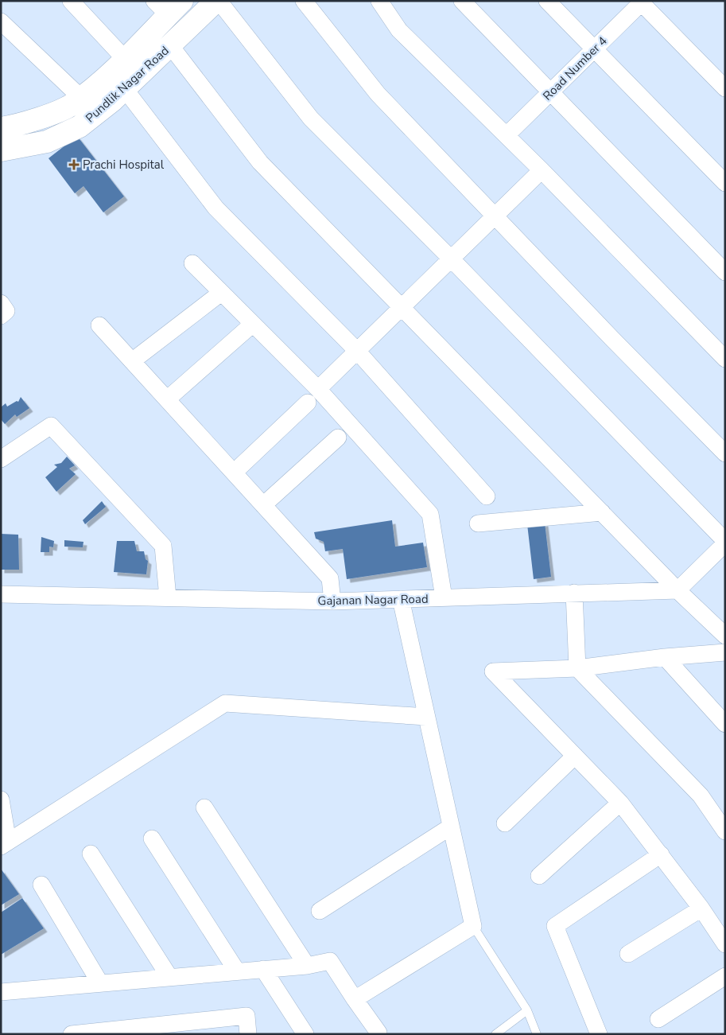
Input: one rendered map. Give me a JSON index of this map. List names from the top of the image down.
{
  "streets": {
    "main road": ["Pundlik Nagar Road"],
    "street": ["Road Number 4", "Gajanan Nagar Road"]
  },
  "places": {
    "health": ["Prachi Hospital"]
  }
}
